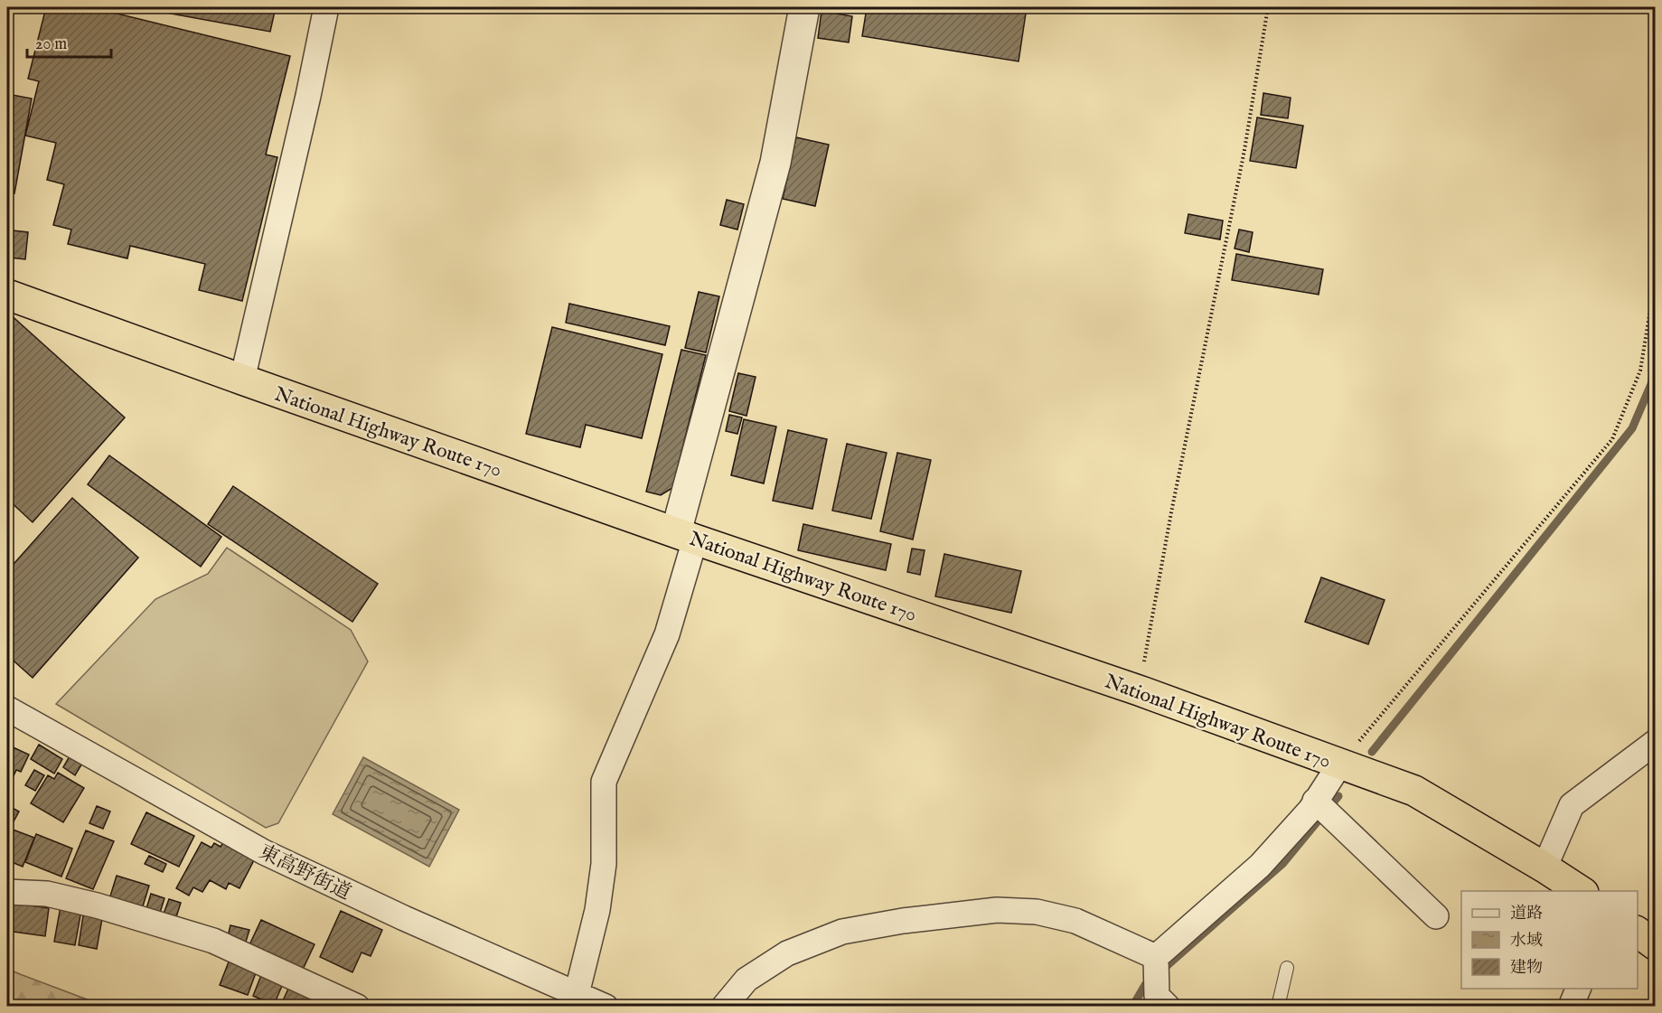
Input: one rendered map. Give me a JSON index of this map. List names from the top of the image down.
{
  "streets": {
    "highway": ["National Highway Route 170"],
    "street": ["東高野街道"]
  },
  "legend": ["道路", "水域", "建物"],
  "scale_bar": "20 m"
}
